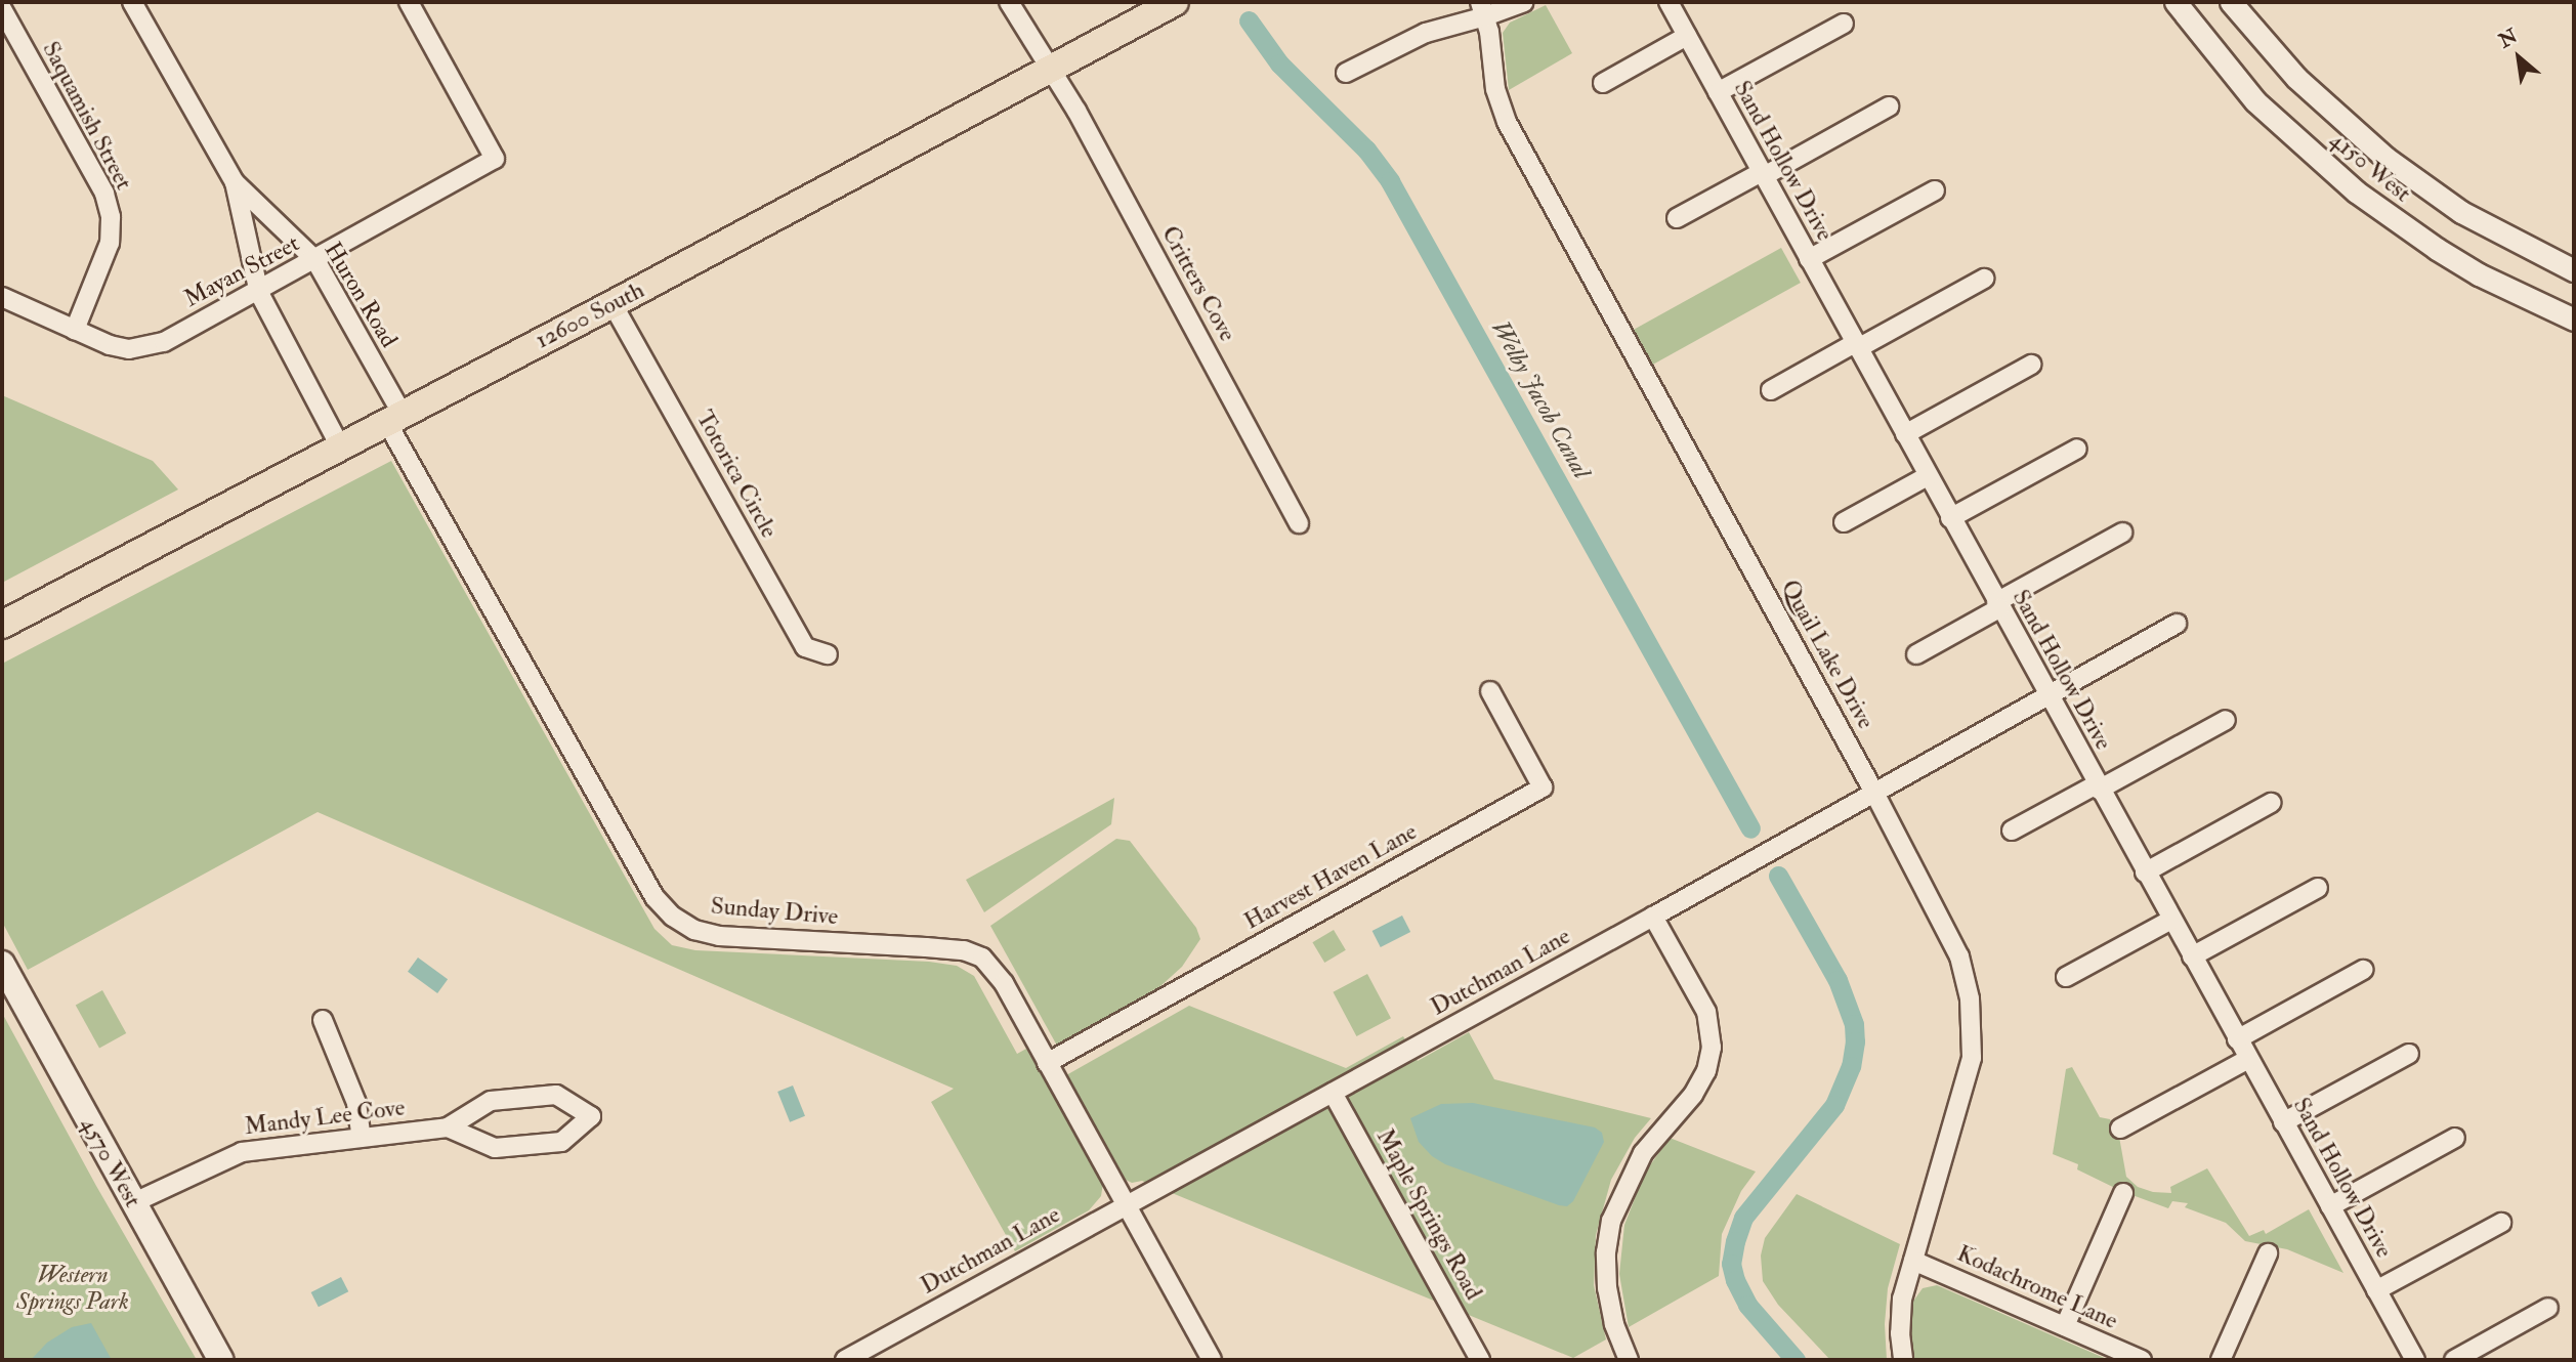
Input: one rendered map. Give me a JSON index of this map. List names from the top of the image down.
{
  "streets": {
    "main road": ["12600 South", "4570 West"],
    "street": [
      "Saquamish Street",
      "Sand Hollow Drive",
      "4150 West",
      "Mayan Street",
      "Critters Cove",
      "Huron Road",
      "Totorica Circle",
      "Quail Lake Drive",
      "Harvest Haven Lane",
      "Sunday Drive",
      "Dutchman Lane",
      "Mandy Lee Cove",
      "Maple Springs Road",
      "Kodachrome Lane"
    ]
  },
  "crossings": [
    ["Saquamish Street", "Mayan Street"],
    ["Sand Hollow Drive", "Dutchman Lane"],
    ["Mayan Street", "Huron Road"],
    ["Critters Cove", "12600 South"],
    ["Huron Road", "12600 South"],
    ["Huron Road", "Sunday Drive"],
    ["12600 South", "Totorica Circle"],
    ["12600 South", "Sunday Drive"],
    ["Quail Lake Drive", "Dutchman Lane"],
    ["Quail Lake Drive", "Kodachrome Lane"],
    ["Harvest Haven Lane", "Sunday Drive"],
    ["Sunday Drive", "Dutchman Lane"],
    ["Dutchman Lane", "Maple Springs Road"],
    ["Mandy Lee Cove", "4570 West"]
  ],
  "water": ["Welby Jacob Canal"],
  "parks": ["Western Springs Park"],
  "north": "top left"
}
